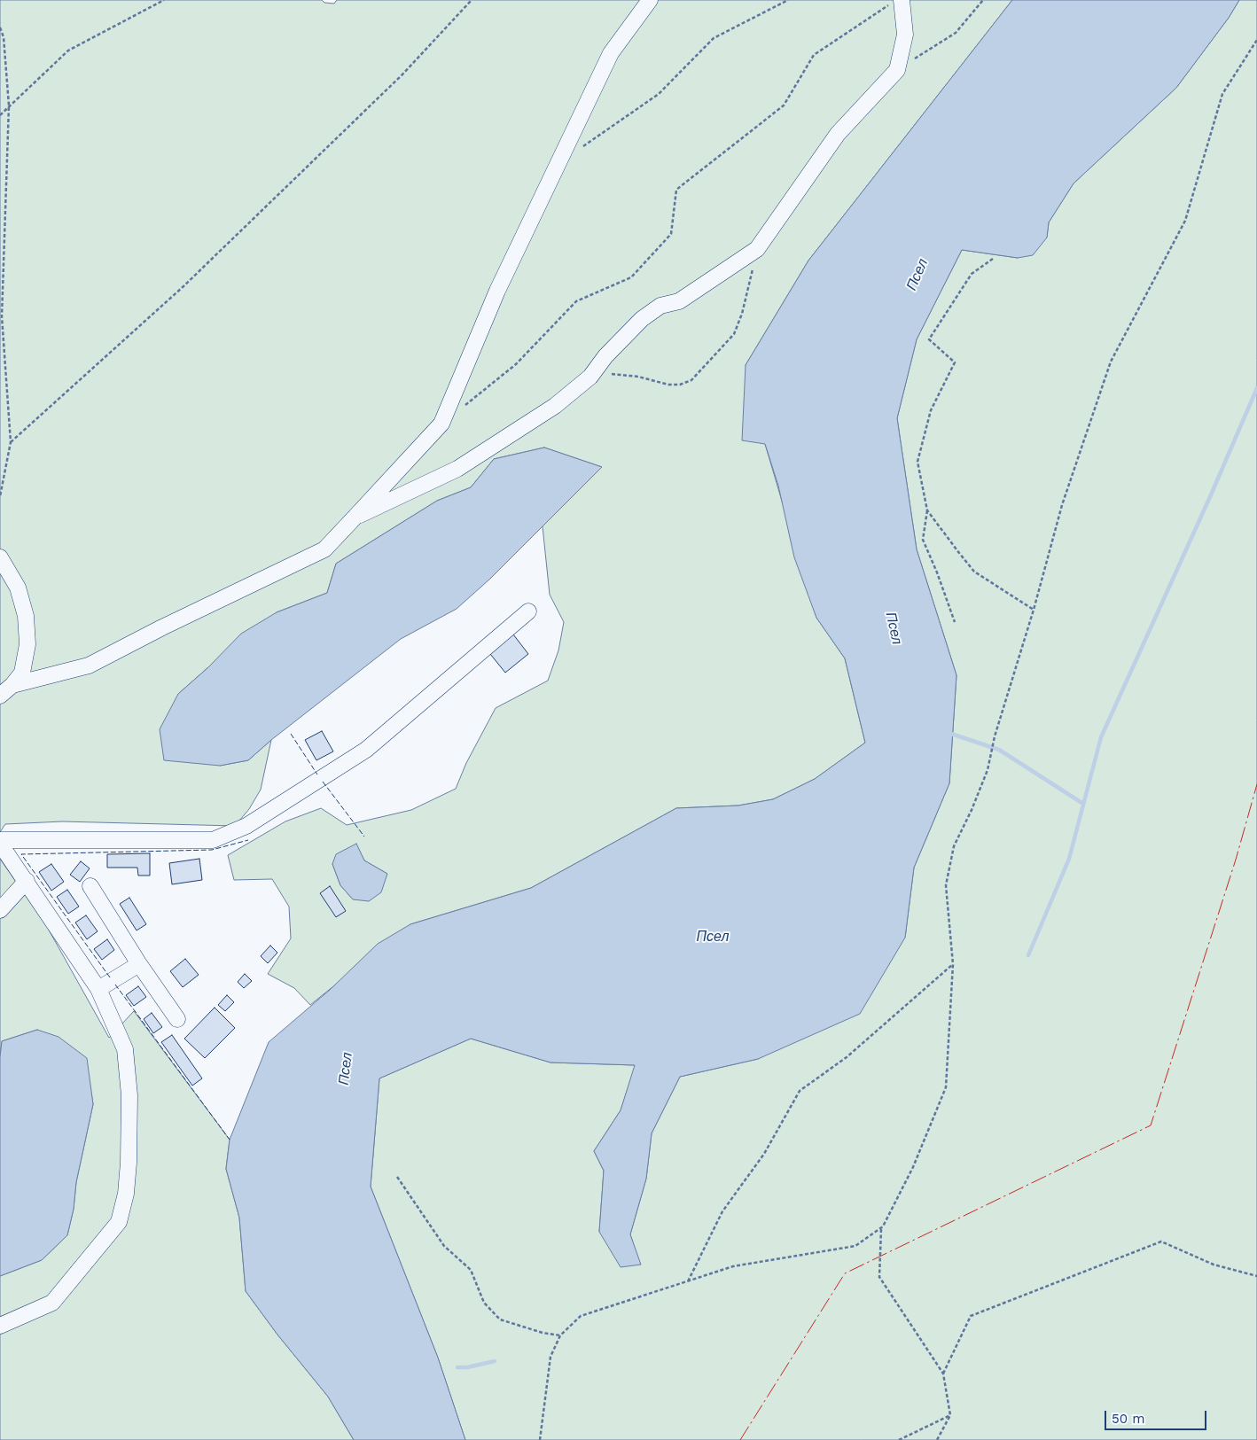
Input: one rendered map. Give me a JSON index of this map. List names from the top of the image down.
{
  "water": ["Псел"],
  "scale_bar": "50 m"
}
